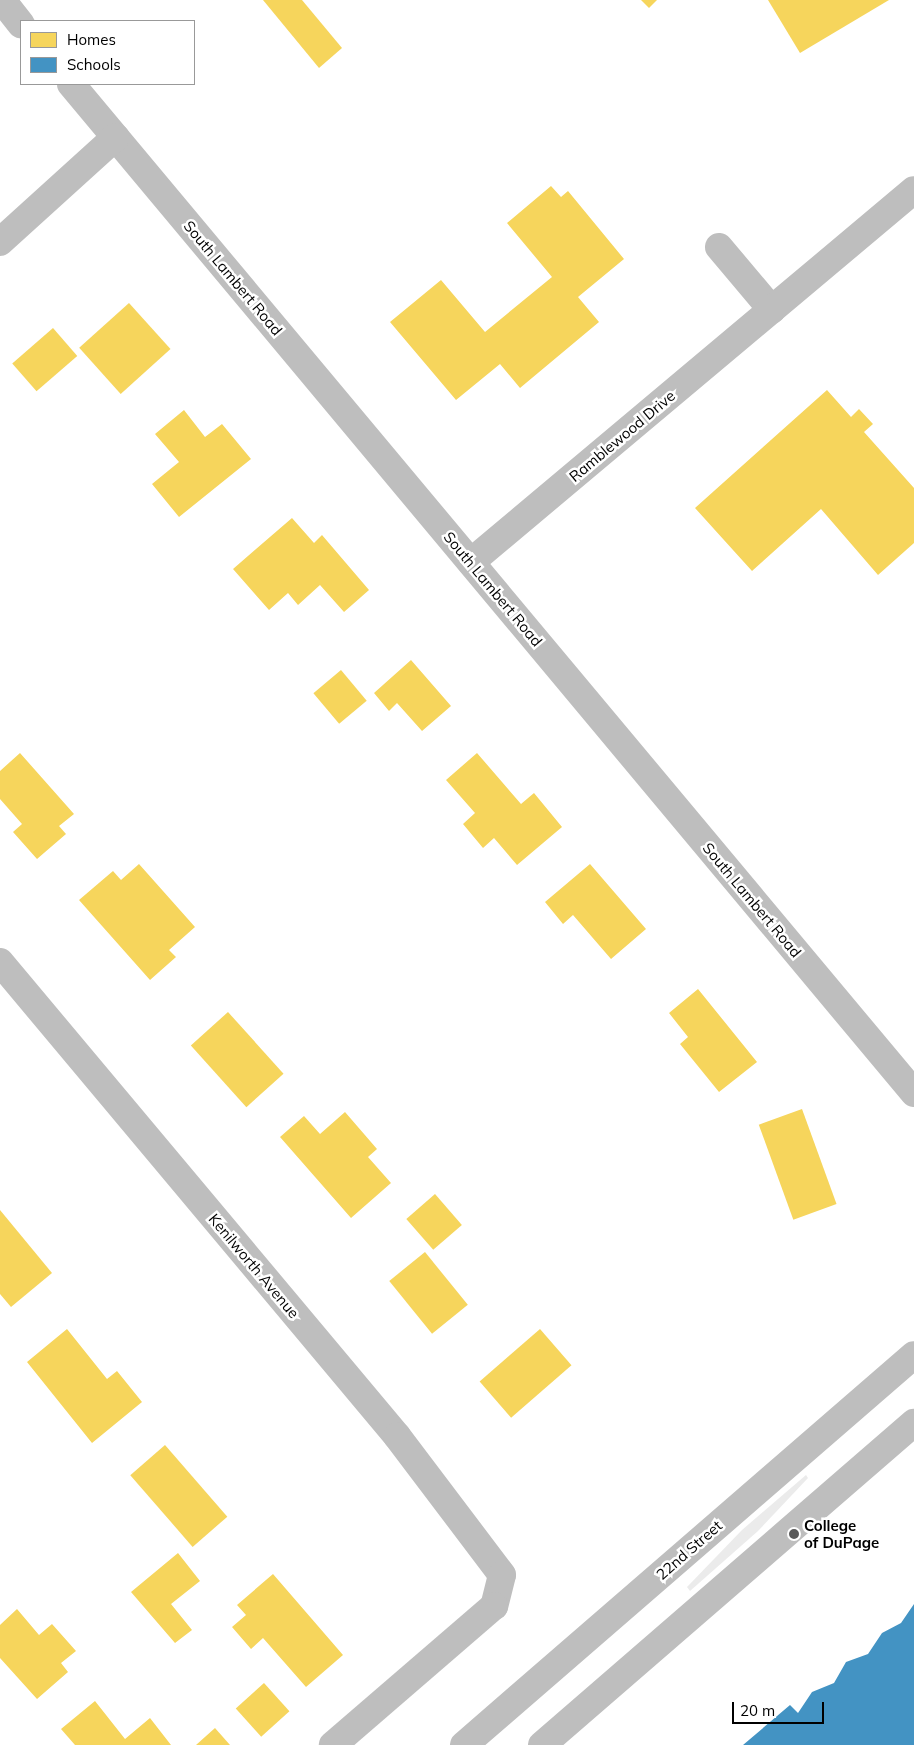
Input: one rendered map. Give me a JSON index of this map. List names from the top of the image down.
{
  "streets": {
    "street": [
      "South Lambert Road",
      "Ramblewood Drive",
      "Kenilworth Avenue",
      "22nd Street"
    ]
  },
  "crossings": [
    ["South Lambert Road", "Ramblewood Drive"]
  ],
  "places": ["College of DuPage"],
  "legend": ["Homes", "Schools"],
  "scale_bar": "20 m"
}
